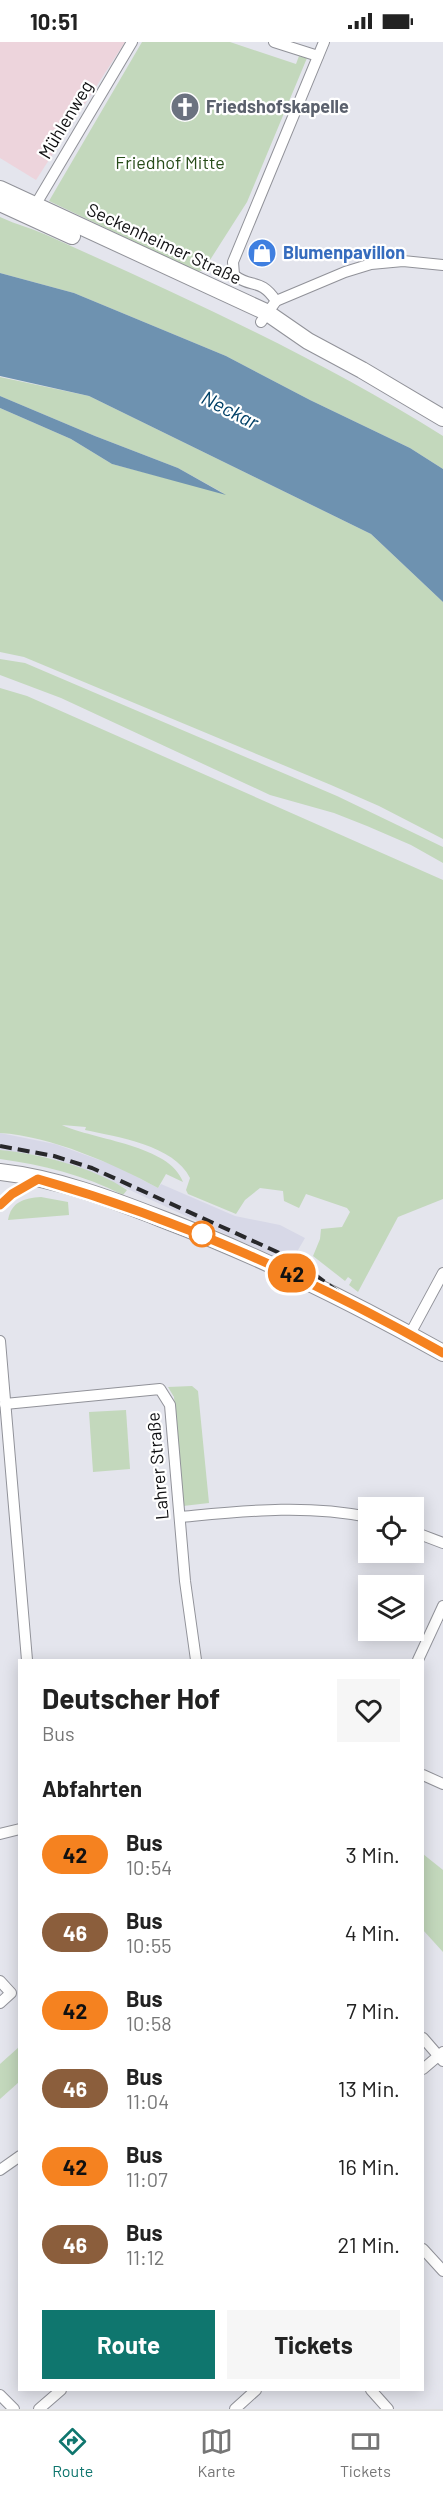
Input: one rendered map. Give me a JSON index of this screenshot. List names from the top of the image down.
{
  "streets": {
    "main road": ["Seckenheimer Straße"],
    "street": ["Mühlenweg", "Lahrer Straße"]
  },
  "crossings": [
    ["Mühlenweg", "Seckenheimer Straße"]
  ],
  "water": ["Neckar"],
  "parks": ["Friedhof Mitte"],
  "places": {
    "church": ["Friedshofskapelle"],
    "shop": ["Blumenpavillon"]
  },
  "lines": ["bus line 42"],
  "page": {
    "status": "10:51",
    "on_map": "42",
    "heading": [
      ["Deutscher Hof", "Bus"],
      "Abfahrten"
    ],
    "list": [
      {
        "mark": "42",
        "name": "Bus",
        "note": "10:54",
        "value": "3 Min."
      },
      {
        "mark": "46",
        "name": "Bus",
        "note": "10:55",
        "value": "4 Min."
      },
      {
        "mark": "42",
        "name": "Bus",
        "note": "10:58",
        "value": "7 Min."
      },
      {
        "mark": "46",
        "name": "Bus",
        "note": "11:04",
        "value": "13 Min."
      },
      {
        "mark": "42",
        "name": "Bus",
        "note": "11:07",
        "value": "16 Min."
      },
      {
        "mark": "46",
        "name": "Bus",
        "note": "11:12",
        "value": "21 Min."
      }
    ],
    "buttons": ["Route", "Tickets"],
    "tabs": ["Route", "Karte", "Tickets"]
  }
}
